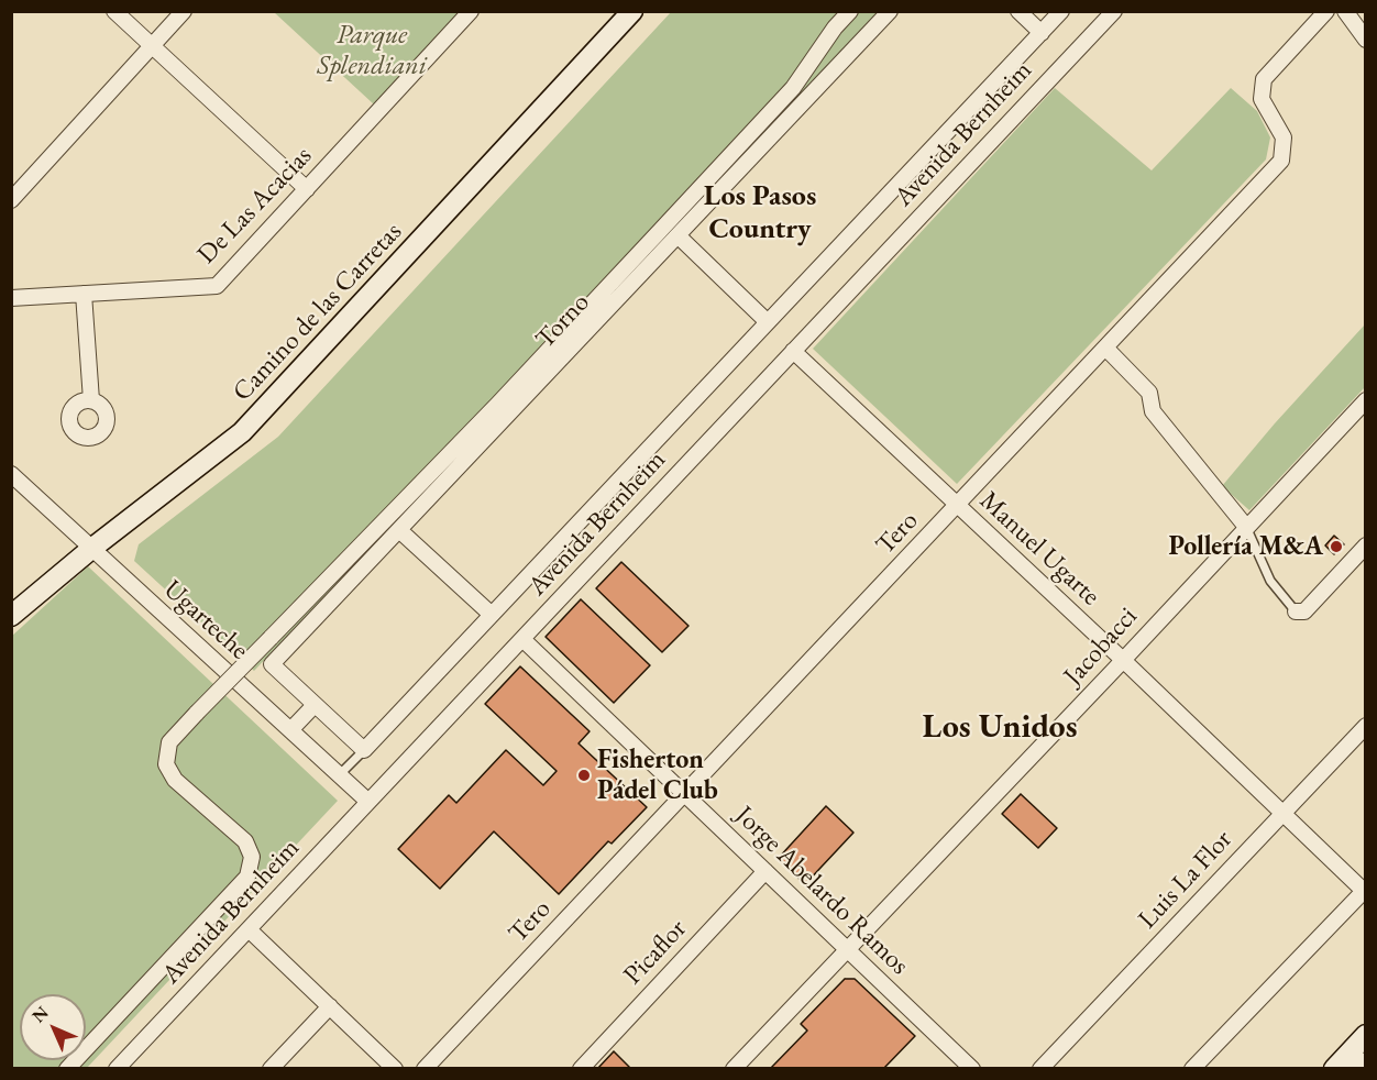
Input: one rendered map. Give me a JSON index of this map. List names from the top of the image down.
{
  "streets": {
    "street": [
      "Avenida Bernheim",
      "De Las Acacias",
      "Camino de las Carretas",
      "Torno",
      "Tero",
      "Manuel Ugarte",
      "Ugarteche",
      "Jacobacci",
      "Luis La Flor",
      "Jorge Abelardo Ramos",
      "Picaflor"
    ]
  },
  "crossings": [
    ["Avenida Bernheim", "Manuel Ugarte"],
    ["Avenida Bernheim", "Ugarteche"],
    ["Avenida Bernheim", "Jorge Abelardo Ramos"],
    ["Camino de las Carretas", "Ugarteche"],
    ["Tero", "Manuel Ugarte"],
    ["Tero", "Jorge Abelardo Ramos"],
    ["Manuel Ugarte", "Jacobacci"],
    ["Manuel Ugarte", "Luis La Flor"],
    ["Jacobacci", "Jorge Abelardo Ramos"],
    ["Jorge Abelardo Ramos", "Picaflor"]
  ],
  "districts": ["Los Pasos Country", "Los Unidos"],
  "parks": ["Parque Splendiani"],
  "places": ["Pollería M&A", "Fisherton Pádel Club"],
  "north": "top left"
}
